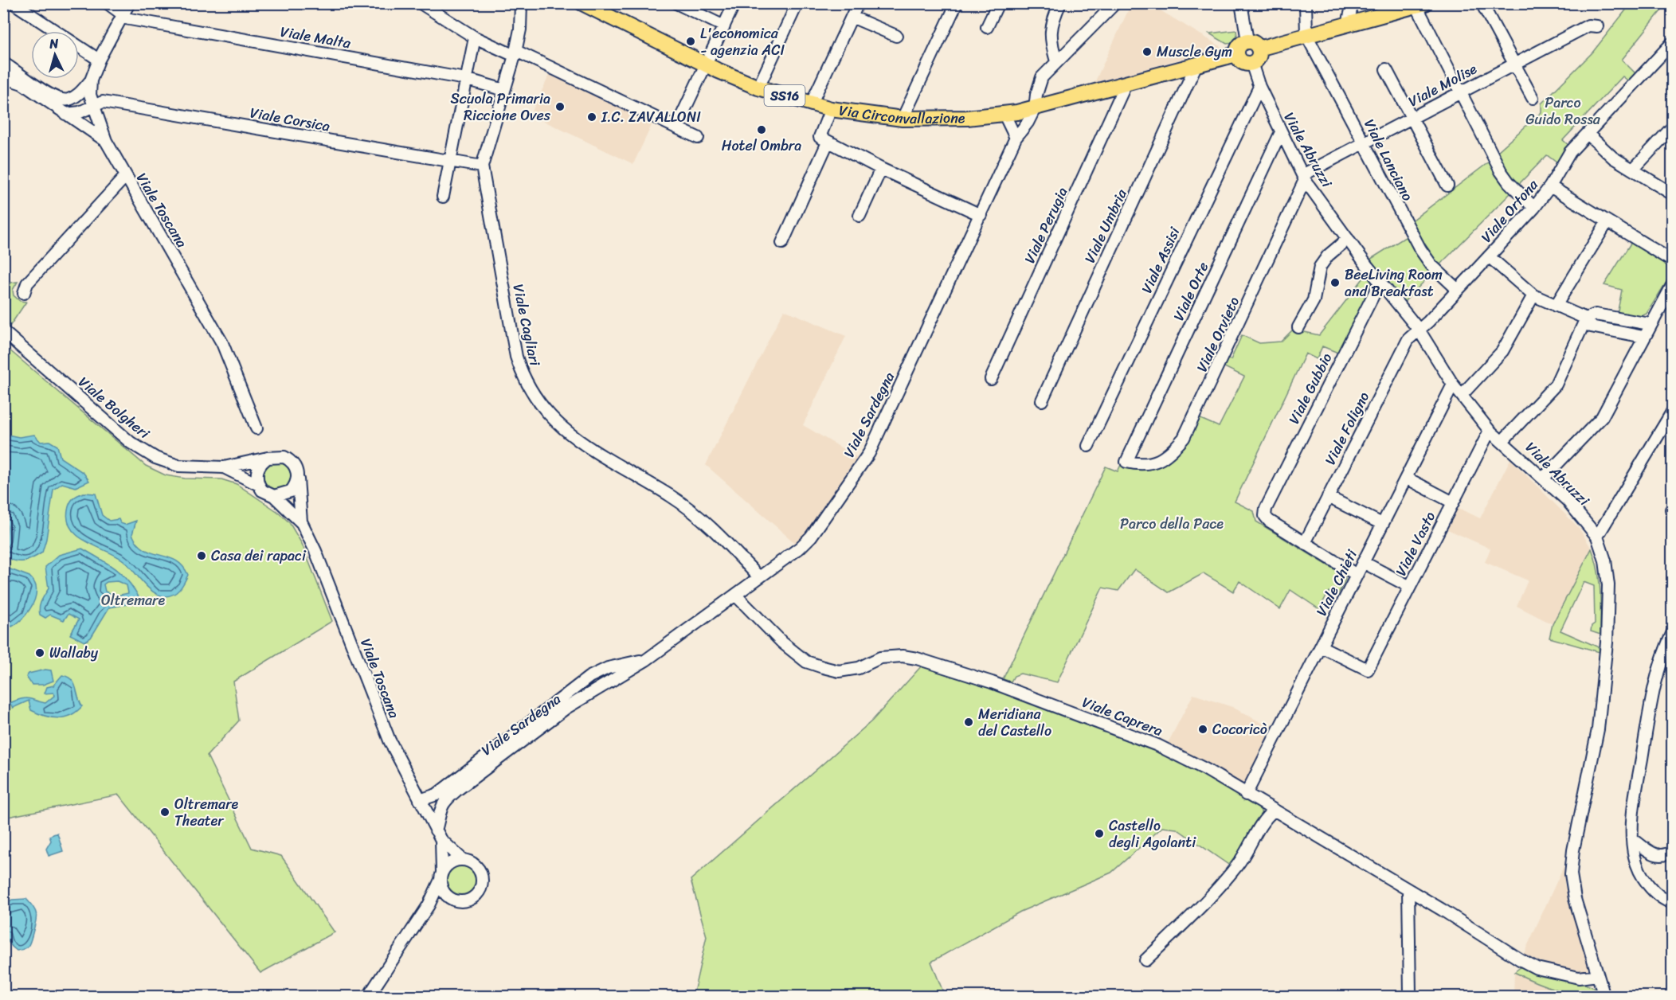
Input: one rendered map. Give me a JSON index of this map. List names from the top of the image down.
{
  "streets": {
    "main road": ["SS16", "Via Circonvallazione"],
    "street": [
      "Viale Malta",
      "Viale Molise",
      "Viale Corsica",
      "Viale Abruzzi",
      "Viale Lanciano",
      "Viale Toscana",
      "Viale Ortona",
      "Viale Perugia",
      "Viale Umbria",
      "Viale Assisi",
      "Viale Orte",
      "Viale Cagliari",
      "Viale Orvieto",
      "Viale Gubbio",
      "Viale Bolgheri",
      "Viale Sardegna",
      "Viale Foligno",
      "Viale Vasto",
      "Viale Chieti",
      "Viale Caprera"
    ]
  },
  "crossings": [
    ["Viale Malta", "Viale Toscana"],
    ["Viale Malta", "Viale Cagliari"],
    ["Viale Molise", "Viale Abruzzi"],
    ["Viale Molise", "Viale Lanciano"],
    ["Viale Molise", "Viale Orvieto"],
    ["Via Circonvallazione", "Viale Abruzzi"],
    ["Via Circonvallazione", "Viale Perugia"],
    ["Via Circonvallazione", "Viale Umbria"],
    ["Via Circonvallazione", "Viale Sardegna"],
    ["Viale Corsica", "Viale Toscana"],
    ["Viale Corsica", "Viale Cagliari"],
    ["Viale Abruzzi", "Viale Ortona"],
    ["Viale Abruzzi", "Viale Assisi"],
    ["Viale Abruzzi", "Viale Orte"],
    ["Viale Abruzzi", "Viale Orvieto"],
    ["Viale Abruzzi", "Viale Gubbio"],
    ["Viale Abruzzi", "Viale Foligno"],
    ["Viale Abruzzi", "Viale Vasto"],
    ["Viale Abruzzi", "Viale Chieti"],
    ["Viale Abruzzi", "Viale Caprera"],
    ["Viale Lanciano", "Viale Ortona"],
    ["Viale Toscana", "Viale Bolgheri"],
    ["Viale Toscana", "Viale Sardegna"],
    ["Viale Ortona", "Viale Foligno"],
    ["Viale Orte", "Viale Orvieto"],
    ["Viale Cagliari", "Viale Sardegna"],
    ["Viale Gubbio", "Viale Foligno"],
    ["Viale Sardegna", "Viale Caprera"],
    ["Viale Vasto", "Viale Chieti"],
    ["Viale Chieti", "Viale Caprera"]
  ],
  "parks": ["Parco Guido Rossa", "Parco della Pace", "Oltremare"],
  "places": [
    "L'economica - agenzia ACI",
    "Muscle Gym",
    "Scuola Primaria Riccione Oves",
    "I.C. ZAVALLONI",
    "Hotel Ombra",
    "BeeLiving Room and Breakfast",
    "Casa dei rapaci",
    "Wallaby",
    "Meridiana del Castello",
    "Cocoricò",
    "Oltremare Theater",
    "Castello degli Agolanti"
  ],
  "north": "top"
}
